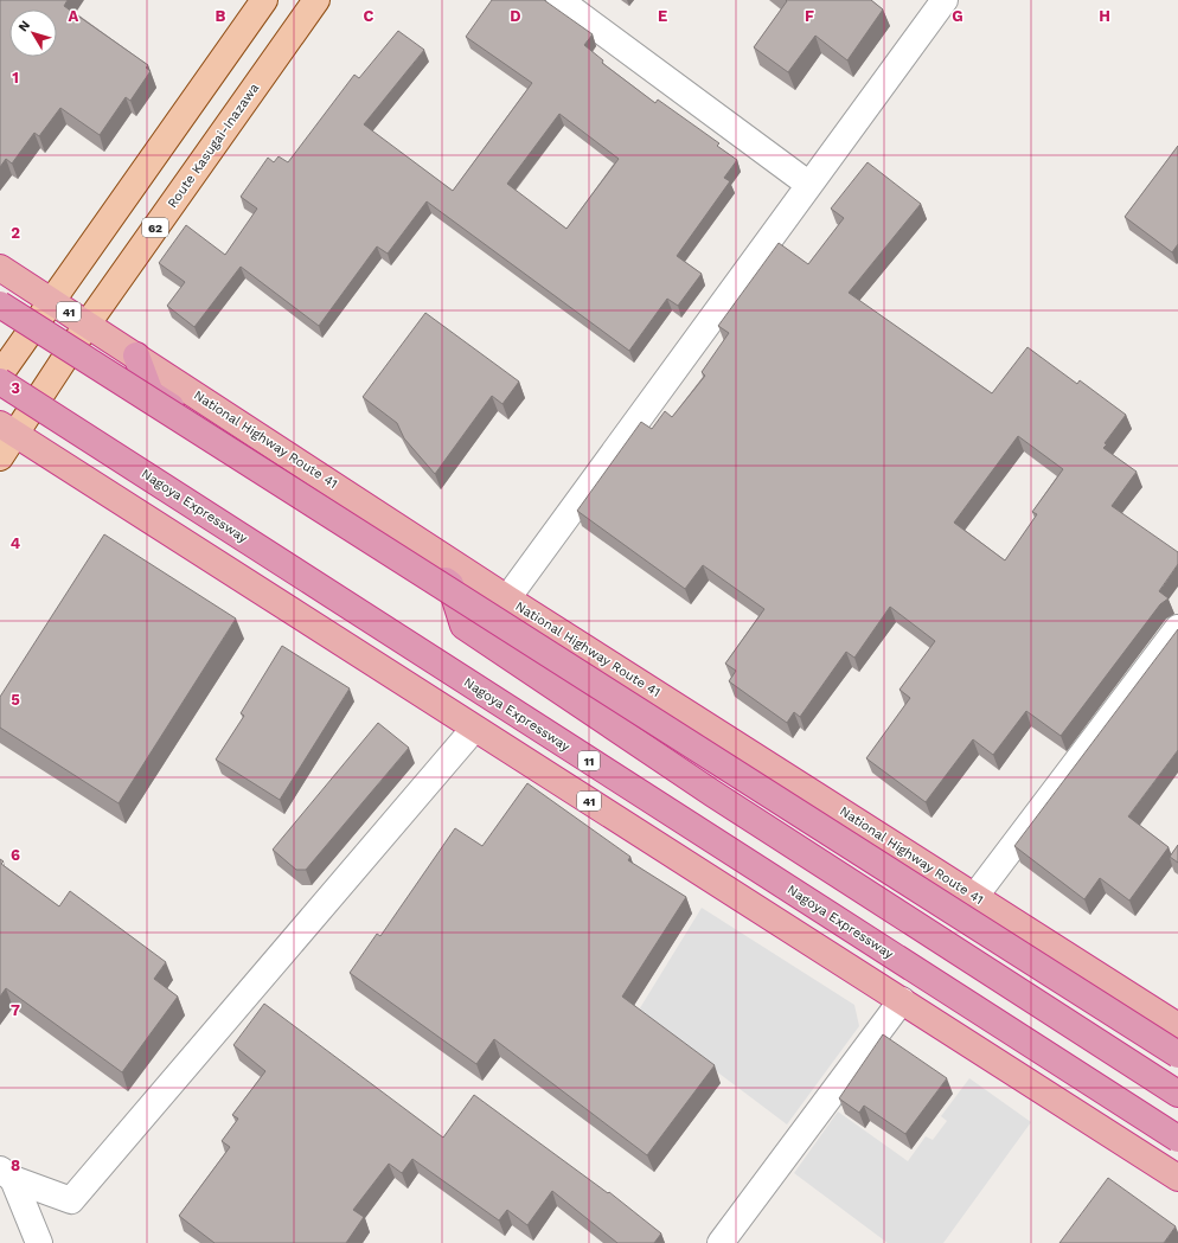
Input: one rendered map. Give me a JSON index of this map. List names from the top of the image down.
{
  "streets": {
    "highway": [
      "41",
      "National Highway Route 41",
      "Nagoya Expressway",
      "11"
    ],
    "main road": ["Route Kasugai-Inazawa", "62"]
  },
  "crossings": [
    ["Route Kasugai-Inazawa", "41"],
    ["Route Kasugai-Inazawa", "National Highway Route 41"]
  ],
  "north": "top left",
  "grid": {
    "columns": [
      "A",
      "B",
      "C",
      "D",
      "E",
      "F",
      "G",
      "H"
    ],
    "rows": [
      "1",
      "2",
      "3",
      "4",
      "5",
      "6",
      "7",
      "8"
    ]
  }
}
